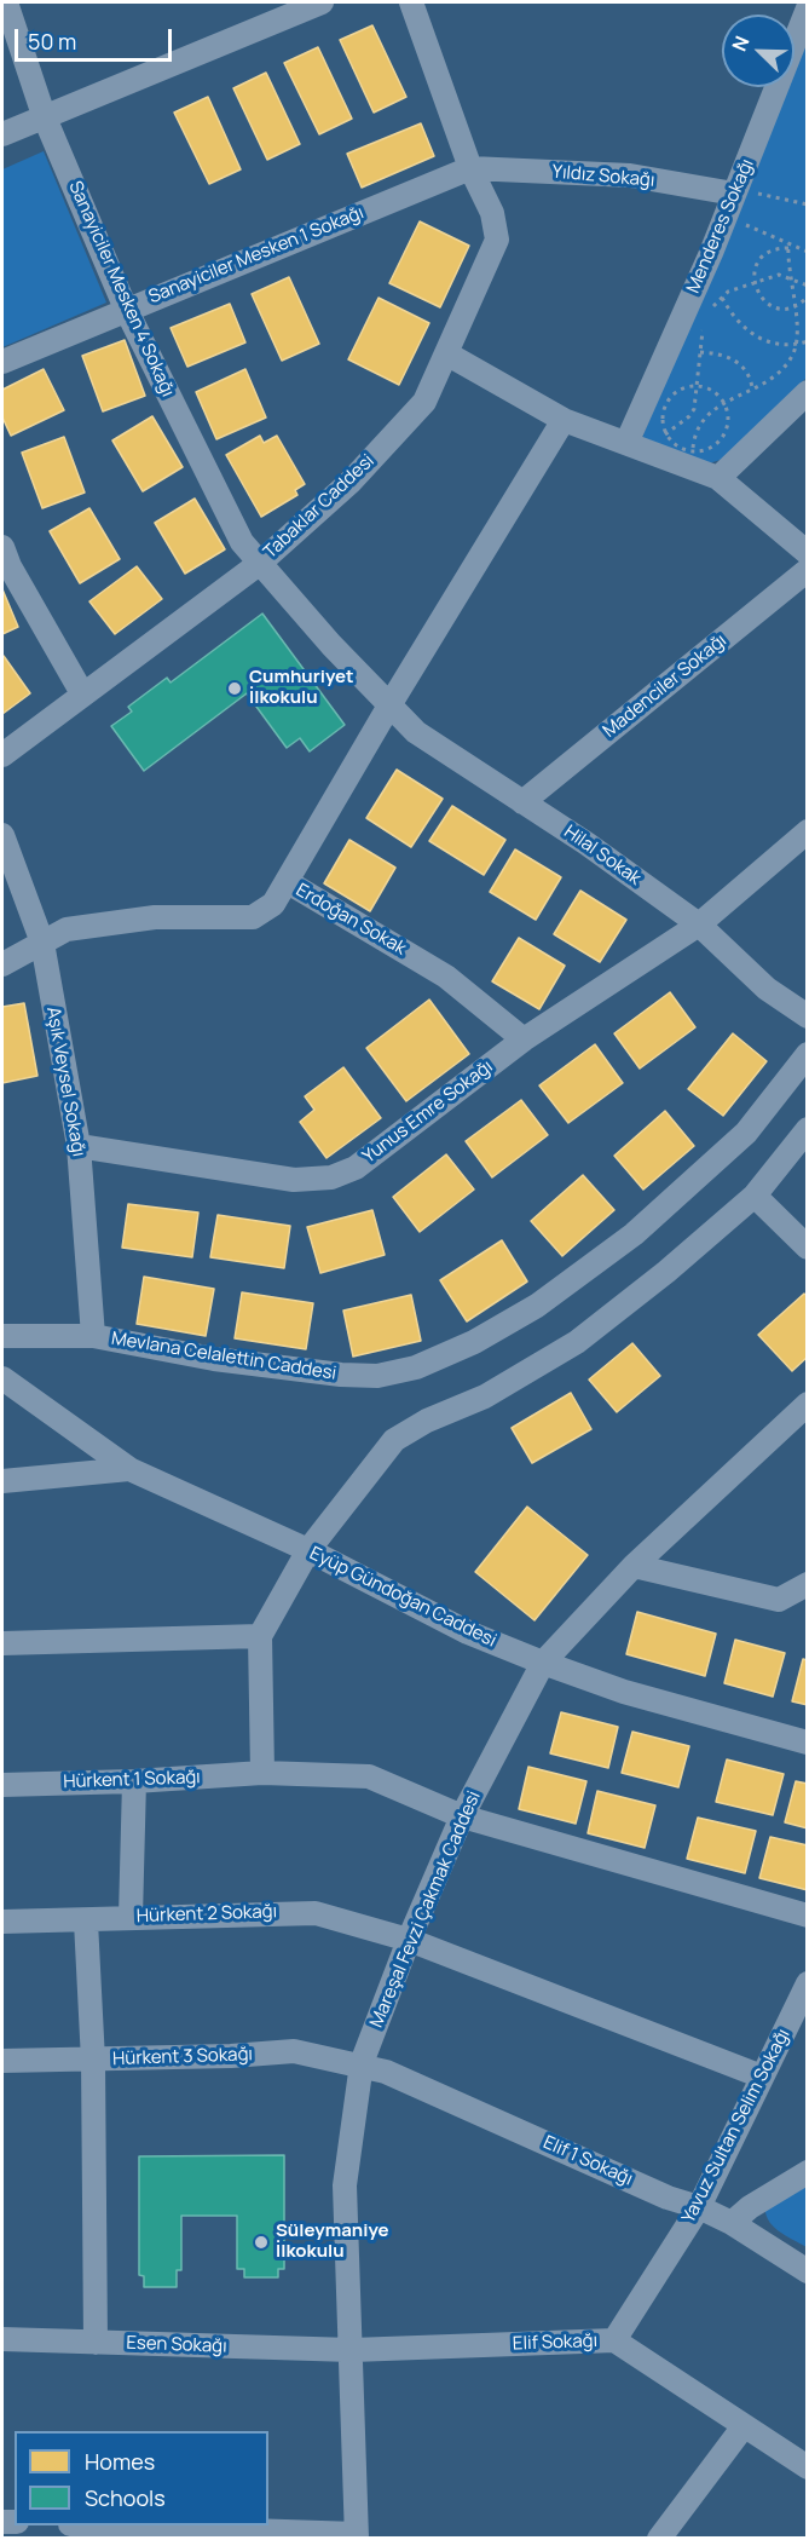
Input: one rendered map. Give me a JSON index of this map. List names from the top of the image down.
{
  "streets": {
    "street": [
      "Yıldız Sokağı",
      "Menderes Sokağı",
      "Sanayiciler Mesken 1 Sokağı",
      "Sanayiciler Mesken 4 Sokağı",
      "Tabaklar Caddesi",
      "Madenciler Sokağı",
      "Hilal Sokak",
      "Erdoğan Sokak",
      "Aşık Veysel Sokağı",
      "Yunus Emre Sokağı",
      "Mevlana Celalettin Caddesi",
      "Eyüp Gündoğan Caddesi",
      "Hürkent 1 Sokağı",
      "Mareşal Fevzi Çakmak Caddesi",
      "Hürkent 2 Sokağı",
      "Hürkent 3 Sokağı",
      "Yavuz Sultan Selim Sokağı",
      "Elif 1 Sokağı",
      "Elif Sokağı",
      "Esen Sokağı"
    ]
  },
  "crossings": [
    ["Yıldız Sokağı", "Menderes Sokağı"],
    ["Yıldız Sokağı", "Sanayiciler Mesken 1 Sokağı"],
    ["Yıldız Sokağı", "Tabaklar Caddesi"],
    ["Sanayiciler Mesken 1 Sokağı", "Sanayiciler Mesken 4 Sokağı"],
    ["Sanayiciler Mesken 1 Sokağı", "Tabaklar Caddesi"],
    ["Sanayiciler Mesken 4 Sokağı", "Tabaklar Caddesi"],
    ["Sanayiciler Mesken 4 Sokağı", "Hilal Sokak"],
    ["Tabaklar Caddesi", "Hilal Sokak"],
    ["Madenciler Sokağı", "Hilal Sokak"],
    ["Hilal Sokak", "Yunus Emre Sokağı"],
    ["Erdoğan Sokak", "Aşık Veysel Sokağı"],
    ["Erdoğan Sokak", "Yunus Emre Sokağı"],
    ["Aşık Veysel Sokağı", "Yunus Emre Sokağı"],
    ["Aşık Veysel Sokağı", "Mevlana Celalettin Caddesi"],
    ["Eyüp Gündoğan Caddesi", "Mareşal Fevzi Çakmak Caddesi"],
    ["Hürkent 1 Sokağı", "Mareşal Fevzi Çakmak Caddesi"],
    ["Mareşal Fevzi Çakmak Caddesi", "Hürkent 2 Sokağı"],
    ["Mareşal Fevzi Çakmak Caddesi", "Hürkent 3 Sokağı"],
    ["Mareşal Fevzi Çakmak Caddesi", "Elif 1 Sokağı"],
    ["Mareşal Fevzi Çakmak Caddesi", "Elif Sokağı"],
    ["Mareşal Fevzi Çakmak Caddesi", "Esen Sokağı"],
    ["Hürkent 2 Sokağı", "Yavuz Sultan Selim Sokağı"],
    ["Hürkent 3 Sokağı", "Elif 1 Sokağı"],
    ["Yavuz Sultan Selim Sokağı", "Elif 1 Sokağı"],
    ["Yavuz Sultan Selim Sokağı", "Elif Sokağı"],
    ["Elif Sokağı", "Esen Sokağı"]
  ],
  "places": ["Cumhuriyet İlkokulu", "Süleymaniye İlkokulu"],
  "legend": ["Homes", "Schools"],
  "scale_bar": "50 m",
  "north": "top left"
}
